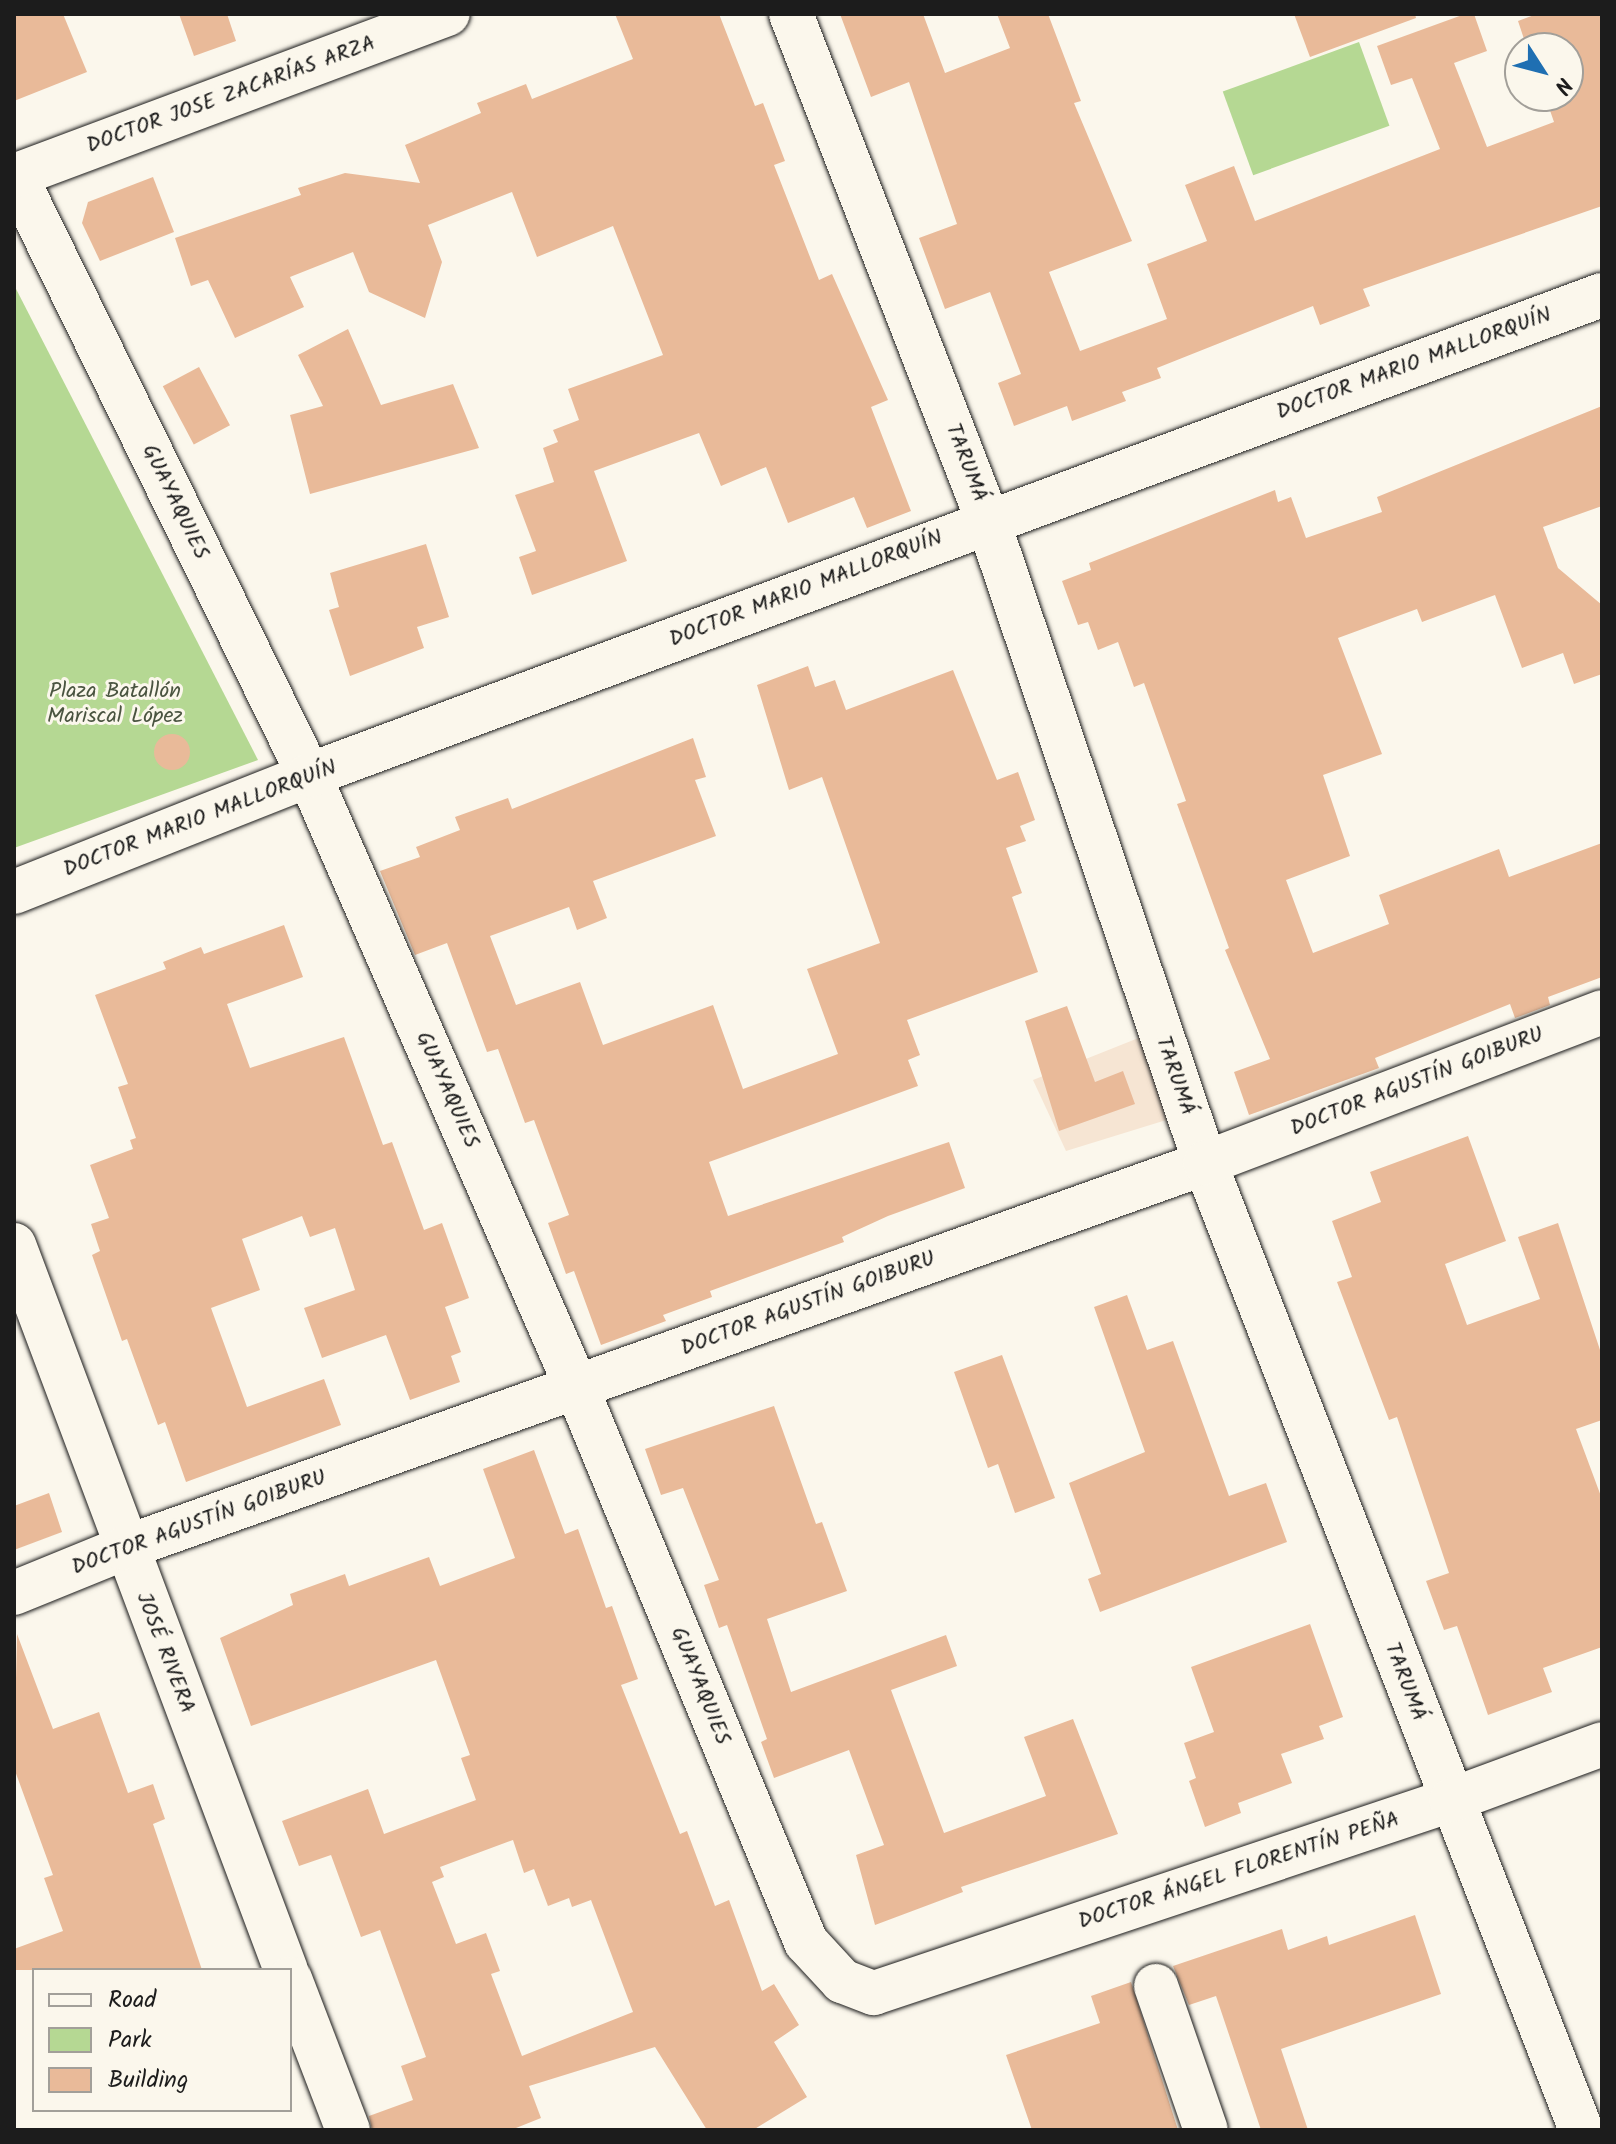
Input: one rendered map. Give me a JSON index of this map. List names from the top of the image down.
{
  "streets": {
    "street": [
      "DOCTOR JOSE ZACARÍAS ARZA",
      "DOCTOR MARIO MALLORQUÍN",
      "TARUMÁ",
      "GUAYAQUIES",
      "DOCTOR AGUSTÍN GOIBURU",
      "JOSÉ RIVERA",
      "DOCTOR ÁNGEL FLORENTÍN PEÑA"
    ]
  },
  "crossings": [
    ["DOCTOR JOSE ZACARÍAS ARZA", "GUAYAQUIES"],
    ["DOCTOR MARIO MALLORQUÍN", "TARUMÁ"],
    ["DOCTOR MARIO MALLORQUÍN", "GUAYAQUIES"],
    ["TARUMÁ", "DOCTOR AGUSTÍN GOIBURU"],
    ["TARUMÁ", "DOCTOR ÁNGEL FLORENTÍN PEÑA"],
    ["GUAYAQUIES", "DOCTOR AGUSTÍN GOIBURU"],
    ["GUAYAQUIES", "DOCTOR ÁNGEL FLORENTÍN PEÑA"],
    ["DOCTOR AGUSTÍN GOIBURU", "JOSÉ RIVERA"]
  ],
  "parks": ["Plaza Batallón Mariscal López"],
  "legend": ["Road", "Park", "Building"],
  "north": "bottom right"
}
